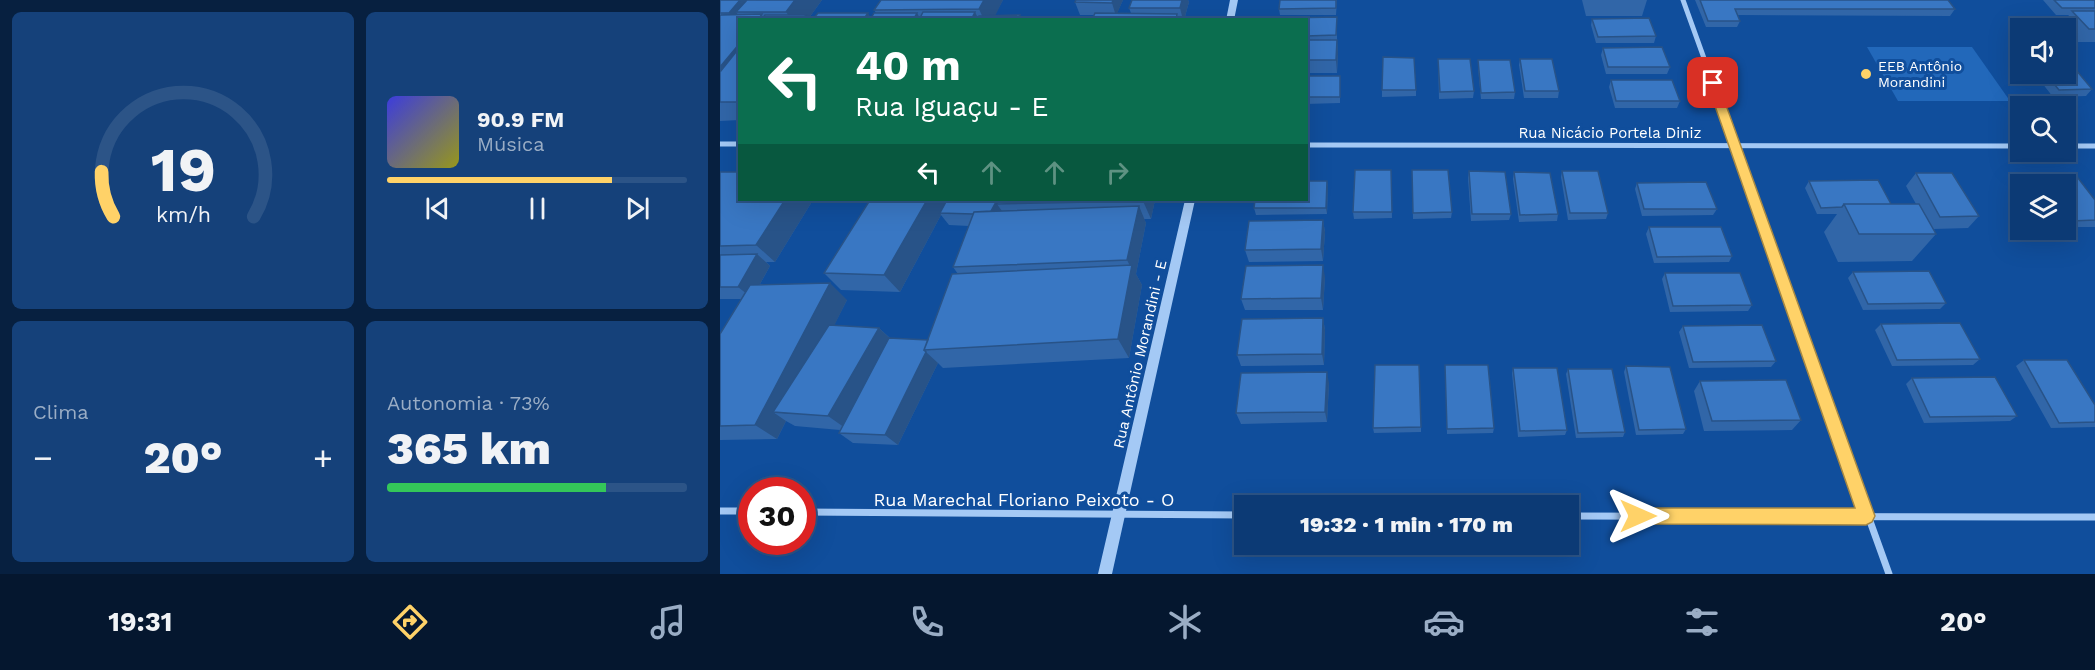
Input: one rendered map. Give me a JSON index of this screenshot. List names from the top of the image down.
{
  "streets": {
    "street": ["Rua Nicácio Portela Diniz", "Rua Antônio Morandini - E", "Rua Marechal Floriano Peixoto - O"]
  },
  "crossings": [
    ["Rua Antônio Morandini - E", "Rua Marechal Floriano Peixoto - O"]
  ],
  "places": ["EEB Antônio Morandini"],
  "page": {
    "turn": ["40 m", "Rua Iguaçu - E"],
    "song": ["90.9 FM", "Música"],
    "tile": [
      "Clima",
      ["Autonomia · 73%", "365 km"]
    ],
    "heat": ["−", "20°", "+"],
    "limit": "30",
    "trip": "19:32 · 1 min · 170 m",
    "tabs": ["19:31", "20°"],
    "gauge": ["19", "km/h"]
  }
}
